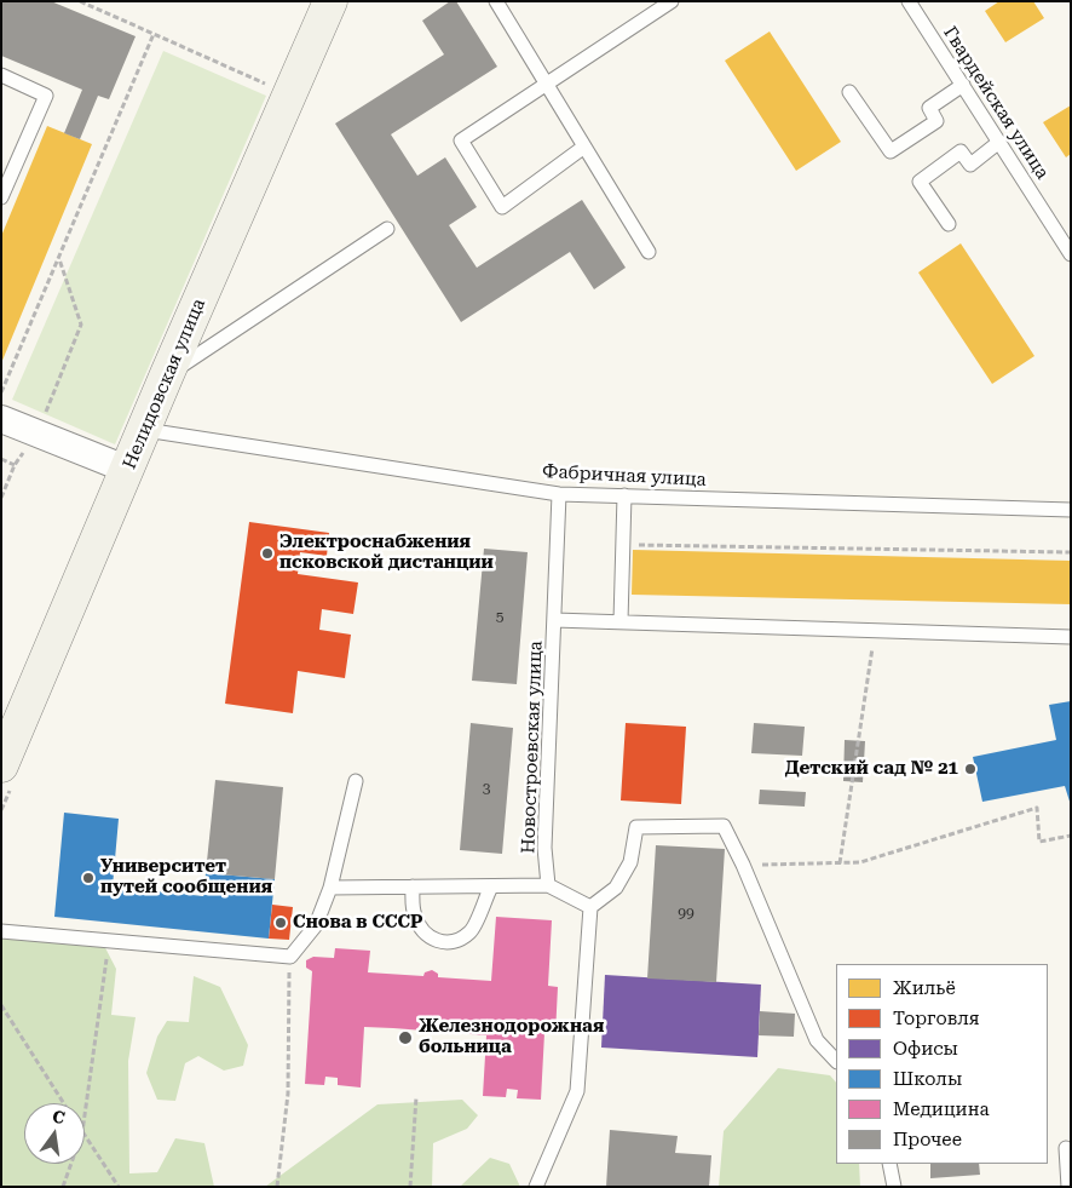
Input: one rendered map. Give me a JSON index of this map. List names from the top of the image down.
{
  "streets": {
    "street": ["Нелидовская улица"],
    "lane": ["Гвардейская улица", "Фабричная улица", "Новостроевская улица"]
  },
  "crossings": [
    ["Нелидовская улица", "Фабричная улица"],
    ["Фабричная улица", "Новостроевская улица"]
  ],
  "places": [
    "Электроснабжения псковской дистанции",
    "Детский сад № 21",
    "Университет путей сообщения",
    "Снова в СССР",
    "Железнодорожная больница"
  ],
  "house_numbers": ["5", "3", "99"],
  "legend": [
    "Жильё",
    "Торговля",
    "Офисы",
    "Школы",
    "Медицина",
    "Прочее"
  ],
  "north": "top"
}
